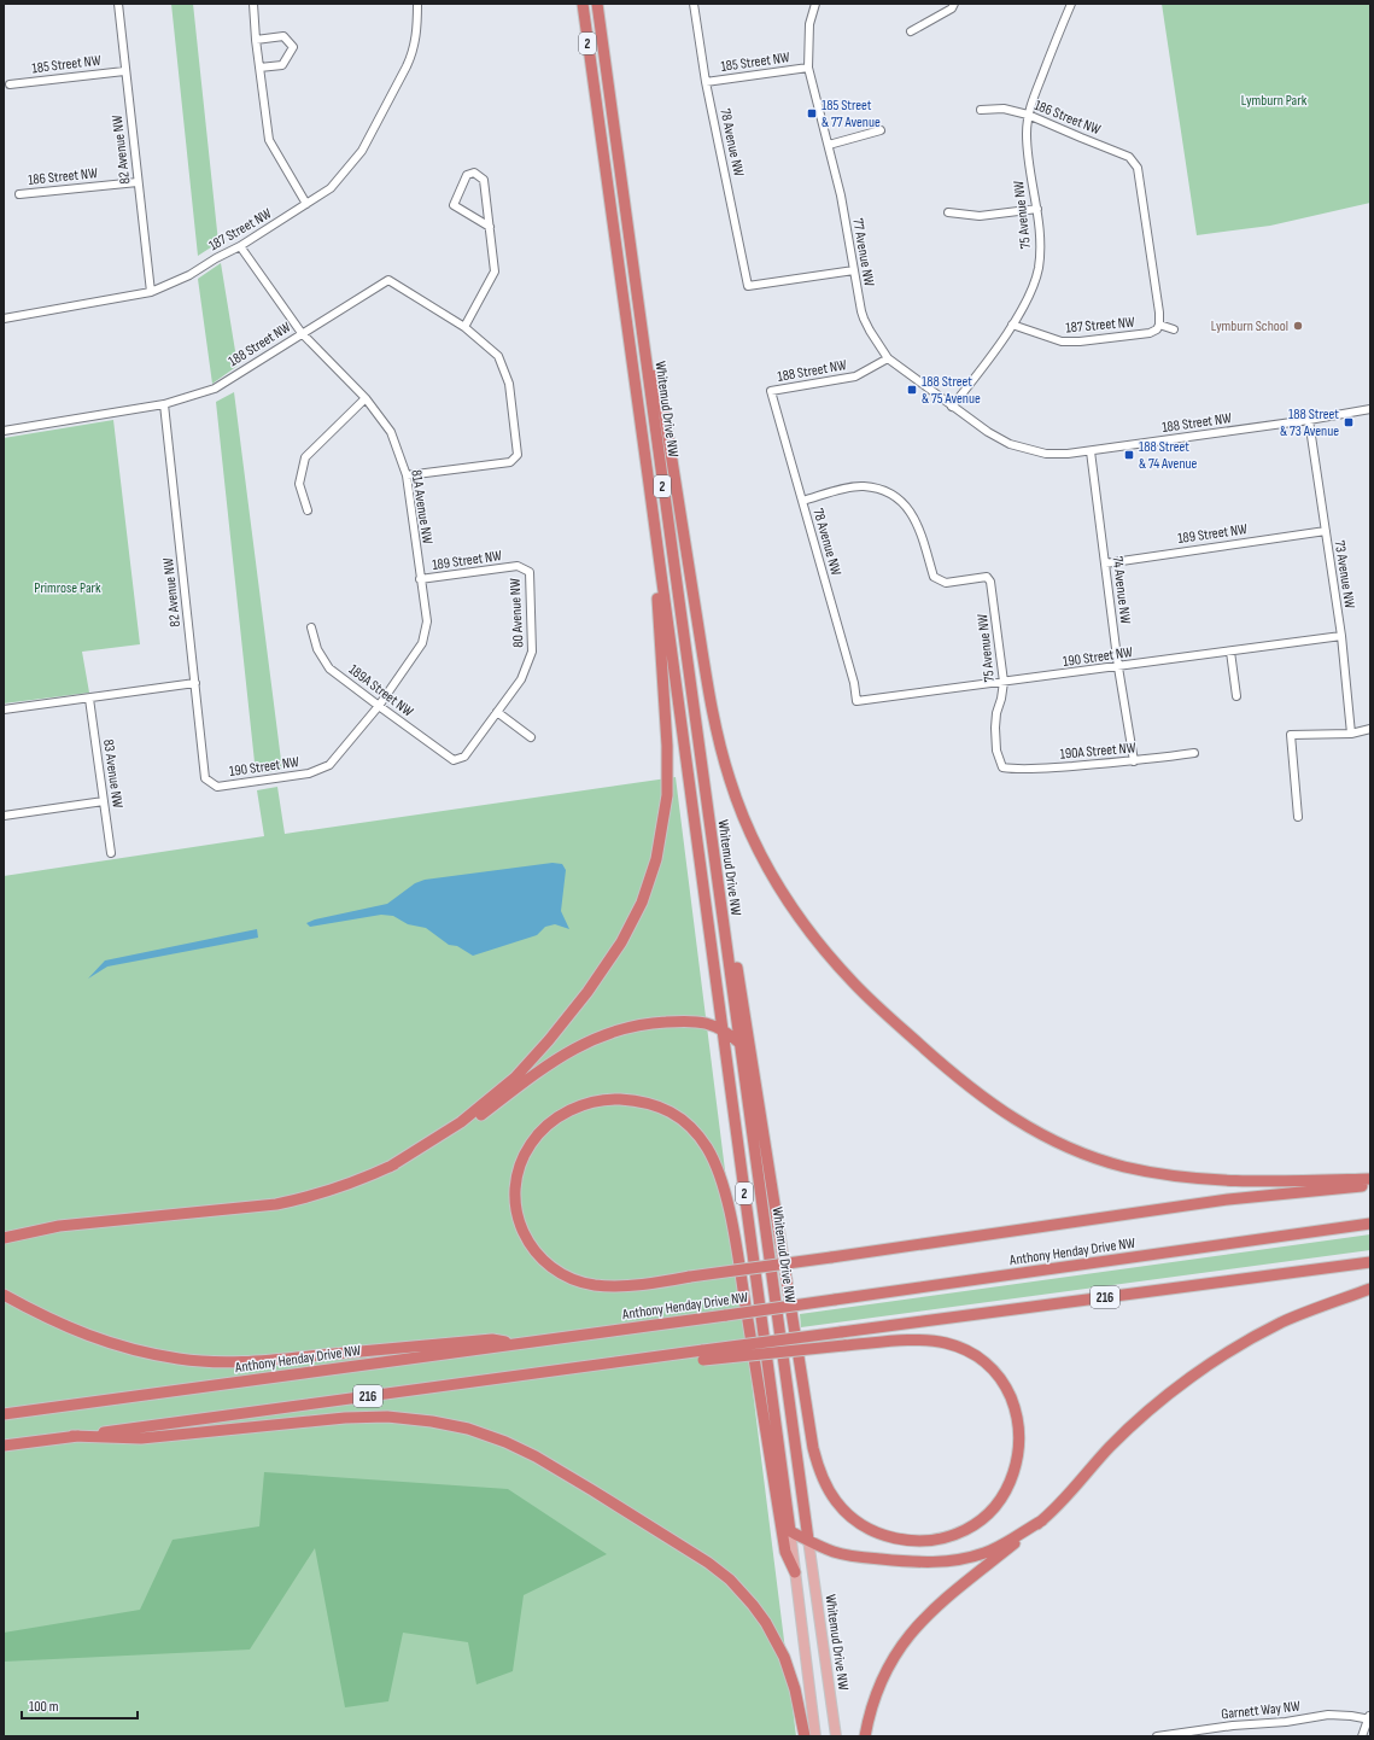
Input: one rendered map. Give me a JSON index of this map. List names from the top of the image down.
{
  "streets": {
    "highway": [
      "2",
      "Whitemud Drive NW",
      "Anthony Henday Drive NW",
      "216"
    ],
    "street": [
      "185 Street NW",
      "186 Street NW",
      "78 Avenue NW",
      "82 Avenue NW",
      "75 Avenue NW",
      "187 Street NW",
      "77 Avenue NW",
      "188 Street NW",
      "81A Avenue NW",
      "189 Street NW",
      "73 Avenue NW",
      "74 Avenue NW",
      "80 Avenue NW",
      "190 Street NW",
      "189A Street NW",
      "190A Street NW",
      "83 Avenue NW",
      "Garnett Way NW"
    ]
  },
  "crossings": [
    ["185 Street NW", "78 Avenue NW"],
    ["185 Street NW", "82 Avenue NW"],
    ["185 Street NW", "77 Avenue NW"],
    ["186 Street NW", "82 Avenue NW"],
    ["186 Street NW", "75 Avenue NW"],
    ["186 Street NW", "187 Street NW"],
    ["78 Avenue NW", "75 Avenue NW"],
    ["78 Avenue NW", "77 Avenue NW"],
    ["78 Avenue NW", "188 Street NW"],
    ["78 Avenue NW", "190 Street NW"],
    ["82 Avenue NW", "187 Street NW"],
    ["82 Avenue NW", "188 Street NW"],
    ["82 Avenue NW", "190 Street NW"],
    ["75 Avenue NW", "187 Street NW"],
    ["75 Avenue NW", "188 Street NW"],
    ["75 Avenue NW", "190 Street NW"],
    ["75 Avenue NW", "190A Street NW"],
    ["187 Street NW", "81A Avenue NW"],
    ["77 Avenue NW", "188 Street NW"],
    ["188 Street NW", "81A Avenue NW"],
    ["188 Street NW", "73 Avenue NW"],
    ["188 Street NW", "74 Avenue NW"],
    ["81A Avenue NW", "189 Street NW"],
    ["81A Avenue NW", "190 Street NW"],
    ["81A Avenue NW", "189A Street NW"],
    ["189 Street NW", "73 Avenue NW"],
    ["189 Street NW", "74 Avenue NW"],
    ["189 Street NW", "80 Avenue NW"],
    ["73 Avenue NW", "190 Street NW"],
    ["74 Avenue NW", "190 Street NW"],
    ["74 Avenue NW", "190A Street NW"],
    ["80 Avenue NW", "189A Street NW"]
  ],
  "parks": ["Lymburn Park", "Primrose Park"],
  "places": {
    "transit": [
      "185 Street & 77 Avenue",
      "188 Street & 75 Avenue",
      "188 Street & 73 Avenue",
      "188 Street & 74 Avenue"
    ],
    "other": ["Lymburn School"]
  },
  "scale_bar": "100 m"
}
